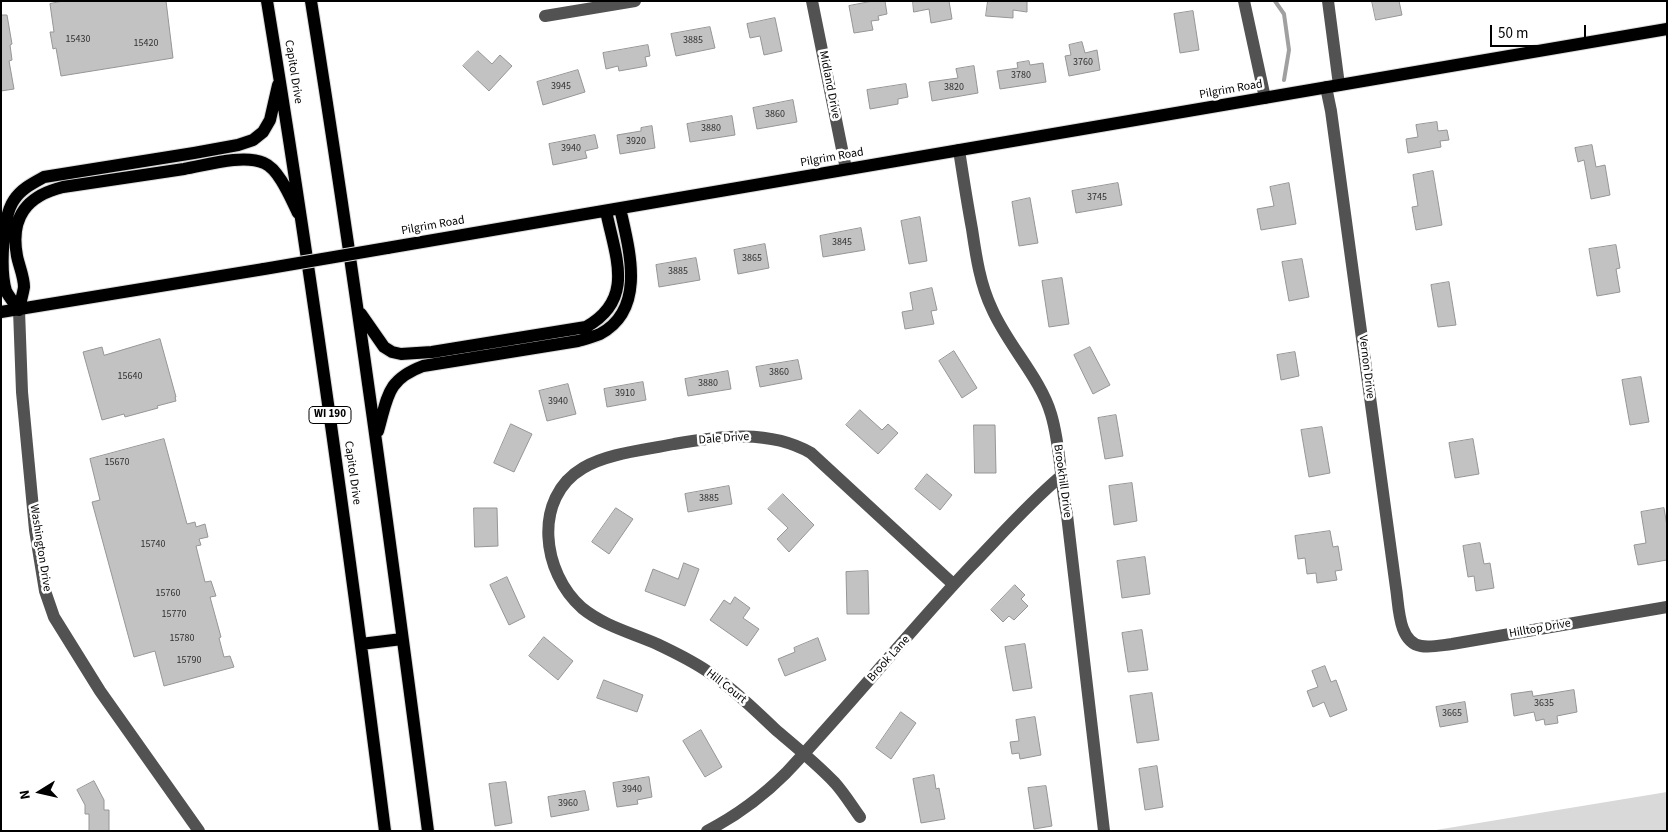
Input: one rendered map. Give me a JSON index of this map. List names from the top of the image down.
{
  "streets": {
    "main road": ["Capitol Drive", "Pilgrim Road", "WI 190"],
    "street": [
      "Midland Drive",
      "Vernon Drive",
      "Dale Drive",
      "Brookhill Drive",
      "Washington Drive",
      "Hilltop Drive",
      "Brook Lane",
      "Hill Court"
    ]
  },
  "crossings": [
    ["Midland Drive", "Pilgrim Road"],
    ["Pilgrim Road", "Vernon Drive"],
    ["Pilgrim Road", "Brookhill Drive"],
    ["Pilgrim Road", "Washington Drive"],
    ["Vernon Drive", "Hilltop Drive"],
    ["Dale Drive", "Brook Lane"],
    ["Dale Drive", "Hill Court"],
    ["Brookhill Drive", "Brook Lane"],
    ["Brook Lane", "Hill Court"]
  ],
  "house_numbers": [
    "15430",
    "3885",
    "15420",
    "3760",
    "3780",
    "3945",
    "3820",
    "3860",
    "3880",
    "3920",
    "3940",
    "3745",
    "3845",
    "3865",
    "3885",
    "3860",
    "15640",
    "3880",
    "3910",
    "3940",
    "15670",
    "3885",
    "15740",
    "15760",
    "15770",
    "15780",
    "15790",
    "3635",
    "3665",
    "3940",
    "3960"
  ],
  "scale_bar": "50 m",
  "north": "left"
}
